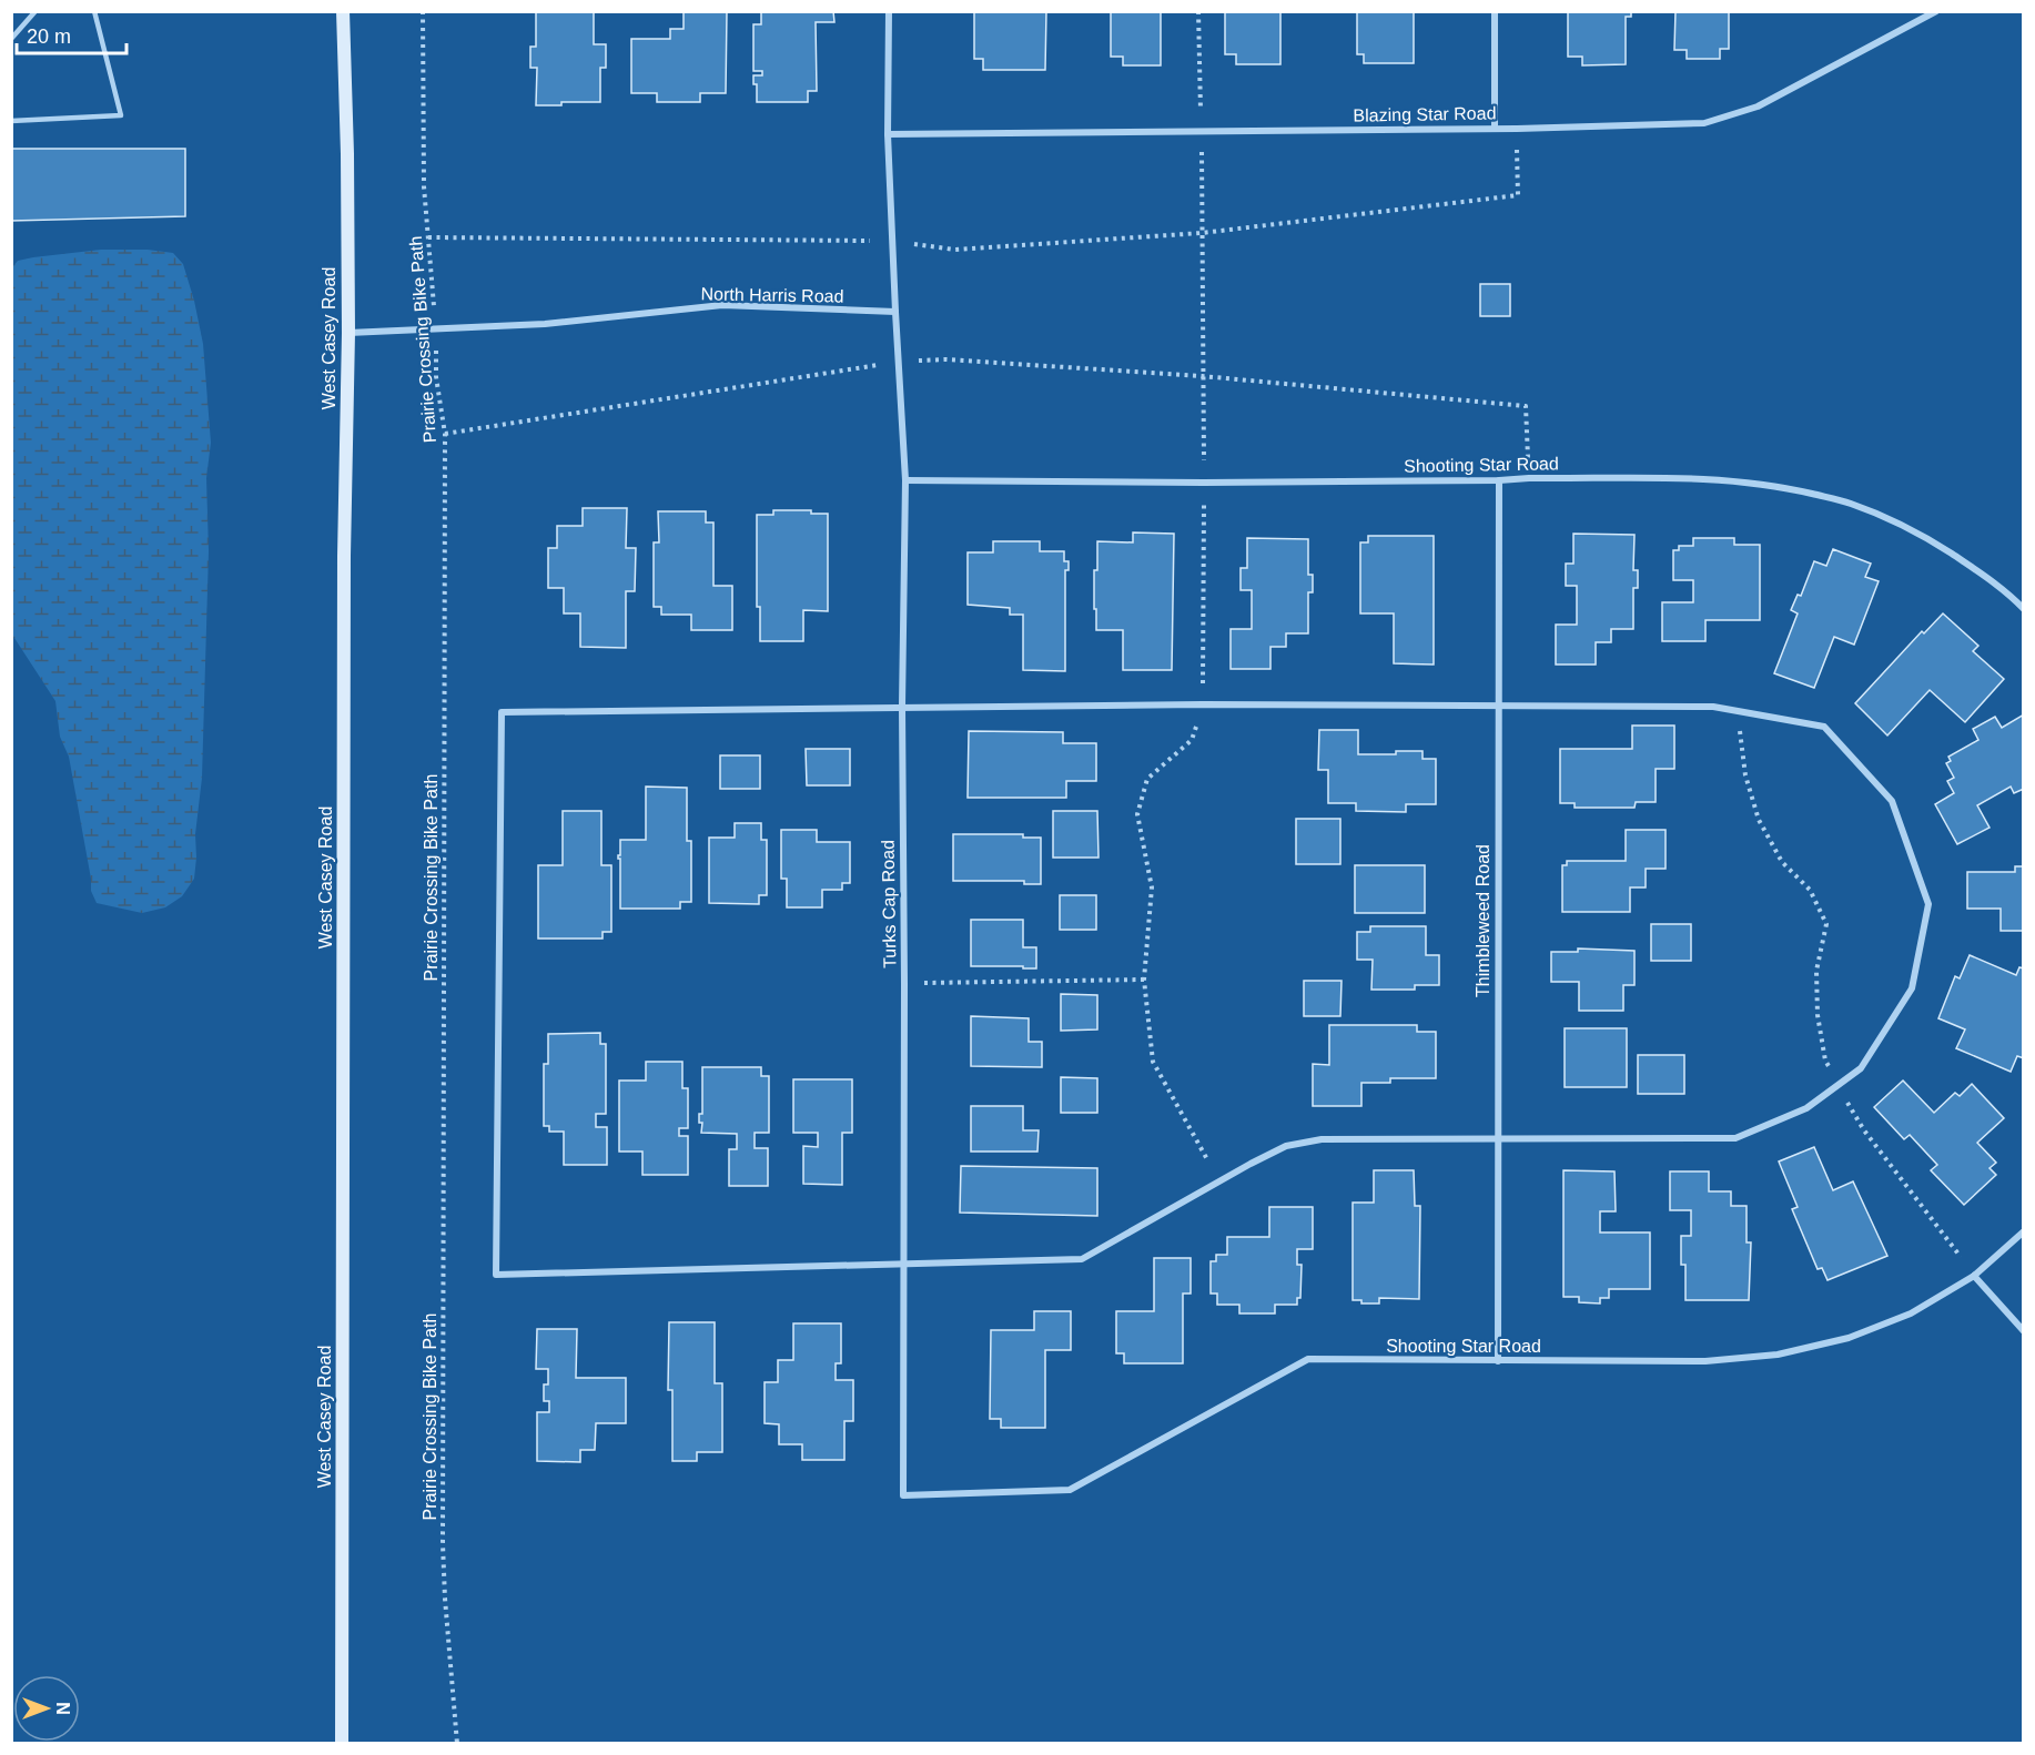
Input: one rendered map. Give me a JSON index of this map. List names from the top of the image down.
{
  "streets": {
    "main road": ["West Casey Road"],
    "street": [
      "Blazing Star Road",
      "North Harris Road",
      "Shooting Star Road",
      "Turks Cap Road",
      "Thimbleweed Road"
    ],
    "path": ["Prairie Crossing Bike Path"]
  },
  "crossings": [
    ["North Harris Road", "West Casey Road"],
    ["North Harris Road", "Prairie Crossing Bike Path"],
    ["North Harris Road", "Turks Cap Road"],
    ["Shooting Star Road", "Turks Cap Road"],
    ["Shooting Star Road", "Thimbleweed Road"]
  ],
  "scale_bar": "20 m",
  "north": "right"
}
